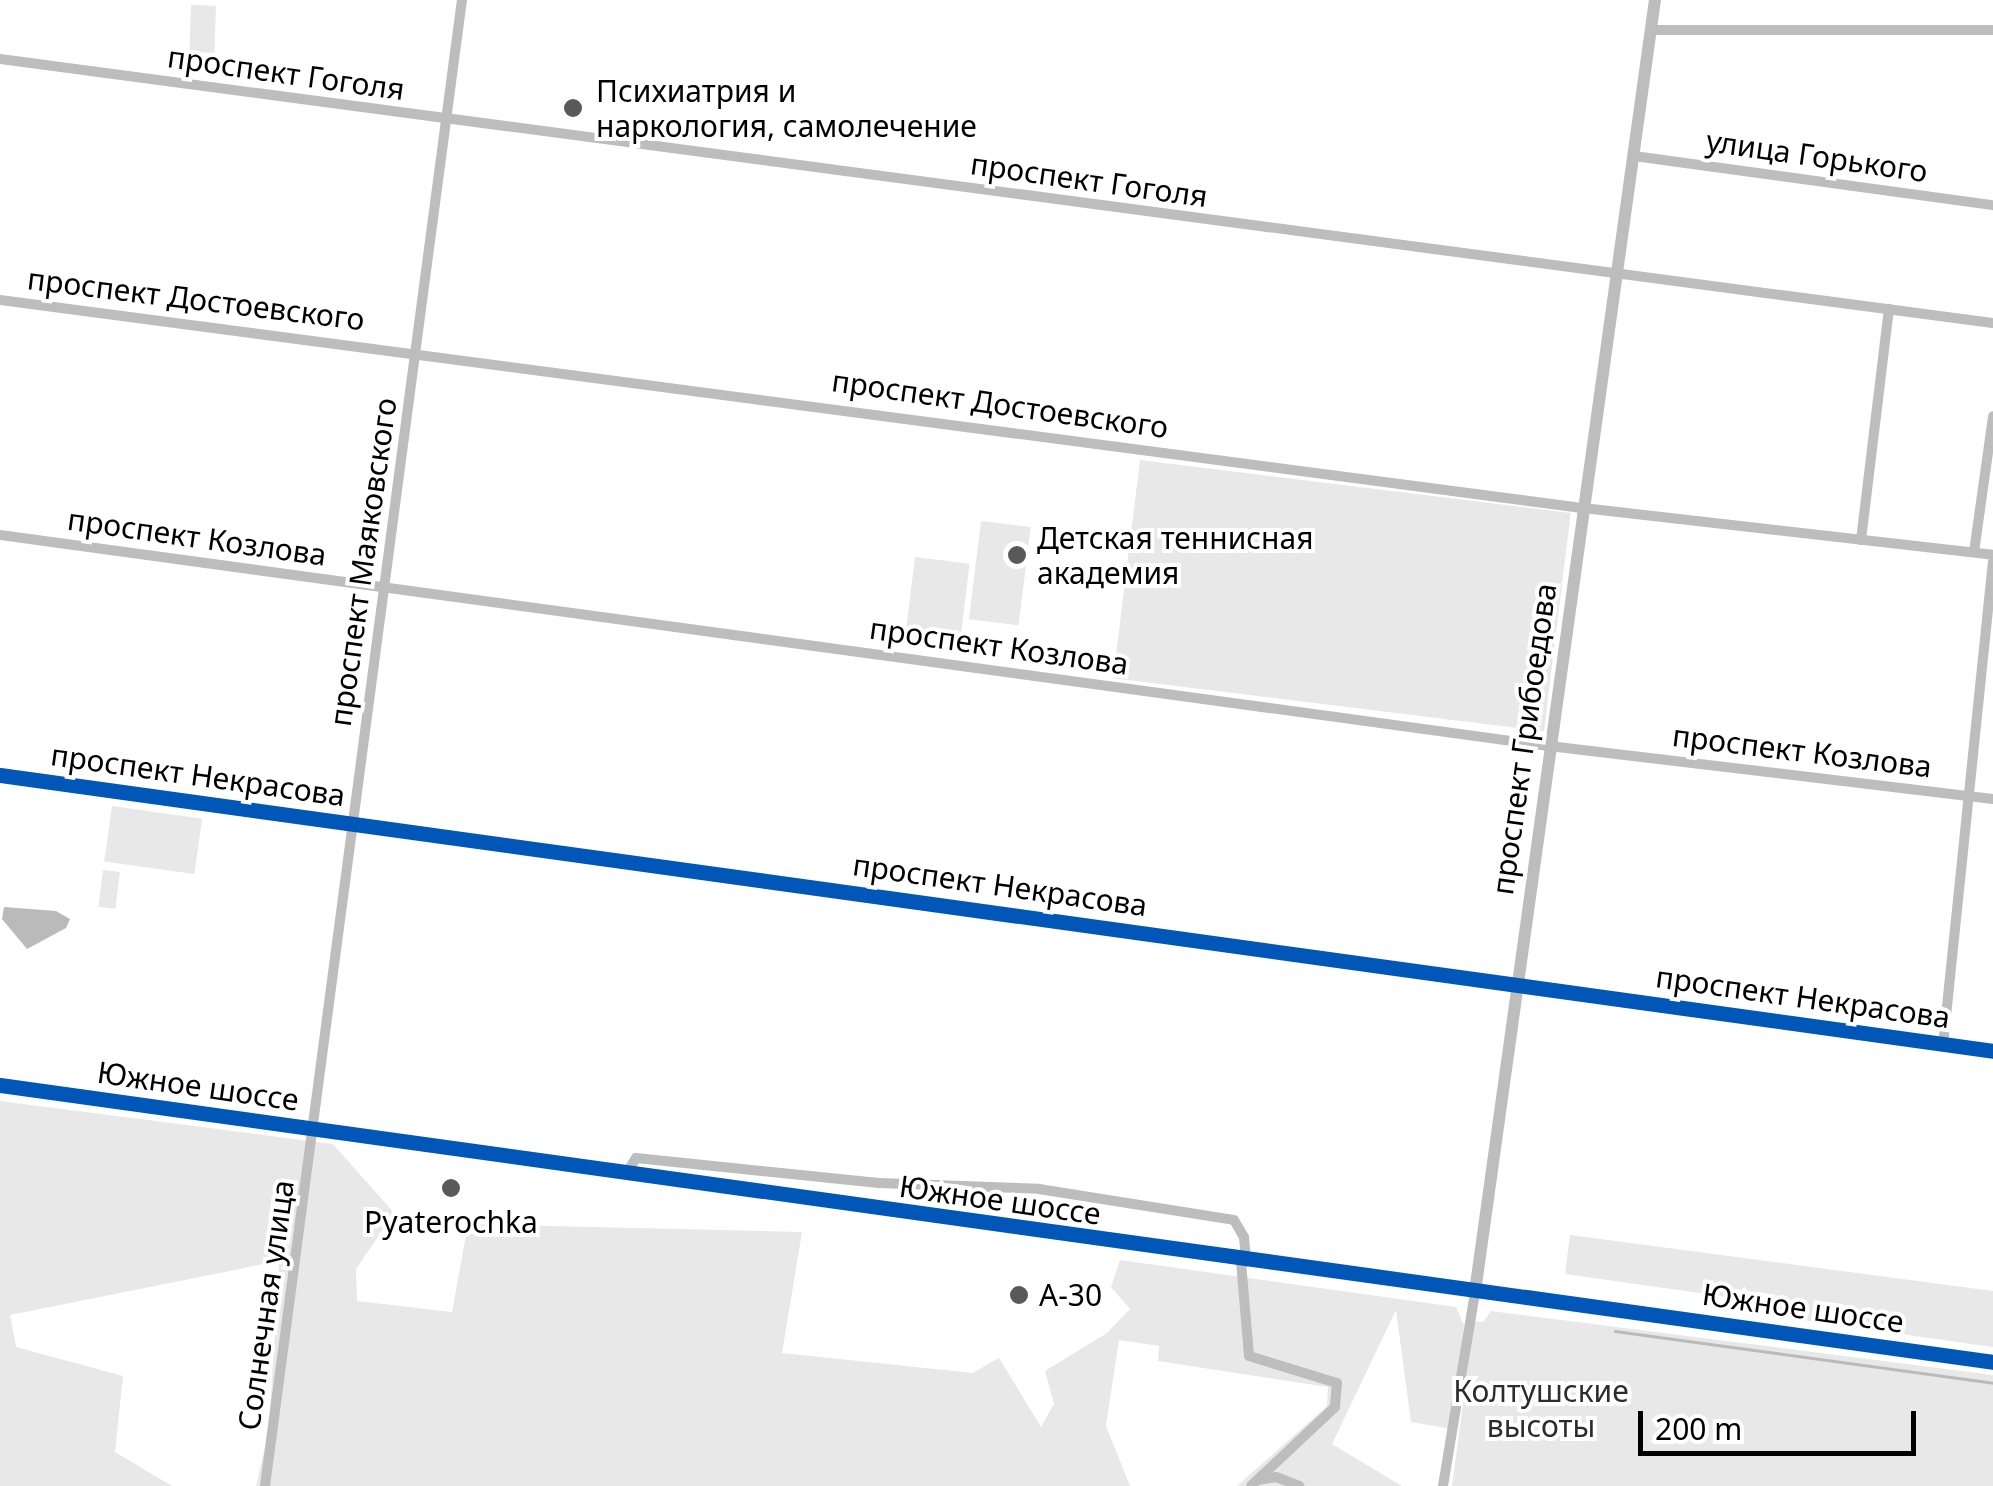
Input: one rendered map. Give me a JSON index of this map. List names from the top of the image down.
{
  "streets": {
    "street": [
      "проспект Гоголя",
      "улица Горького",
      "проспект Достоевского",
      "проспект Козлова",
      "проспект Маяковского",
      "проспект Грибоедова",
      "проспект Некрасова",
      "Южное шоссе",
      "Солнечная улица"
    ]
  },
  "crossings": [
    ["проспект Гоголя", "проспект Маяковского"],
    ["проспект Гоголя", "проспект Грибоедова"],
    ["улица Горького", "проспект Грибоедова"],
    ["проспект Достоевского", "проспект Маяковского"],
    ["проспект Достоевского", "проспект Грибоедова"],
    ["проспект Козлова", "проспект Маяковского"],
    ["проспект Козлова", "проспект Грибоедова"],
    ["проспект Маяковского", "проспект Некрасова"],
    ["проспект Маяковского", "Южное шоссе"],
    ["проспект Маяковского", "Солнечная улица"],
    ["проспект Грибоедова", "проспект Некрасова"],
    ["проспект Грибоедова", "Южное шоссе"],
    ["Южное шоссе", "Солнечная улица"]
  ],
  "parks": ["Колтушские высоты"],
  "places": [
    "Психиатрия и наркология, самолечение",
    "Детская теннисная академия",
    "Pyaterochka",
    "А-30"
  ],
  "scale_bar": "200 m"
}
